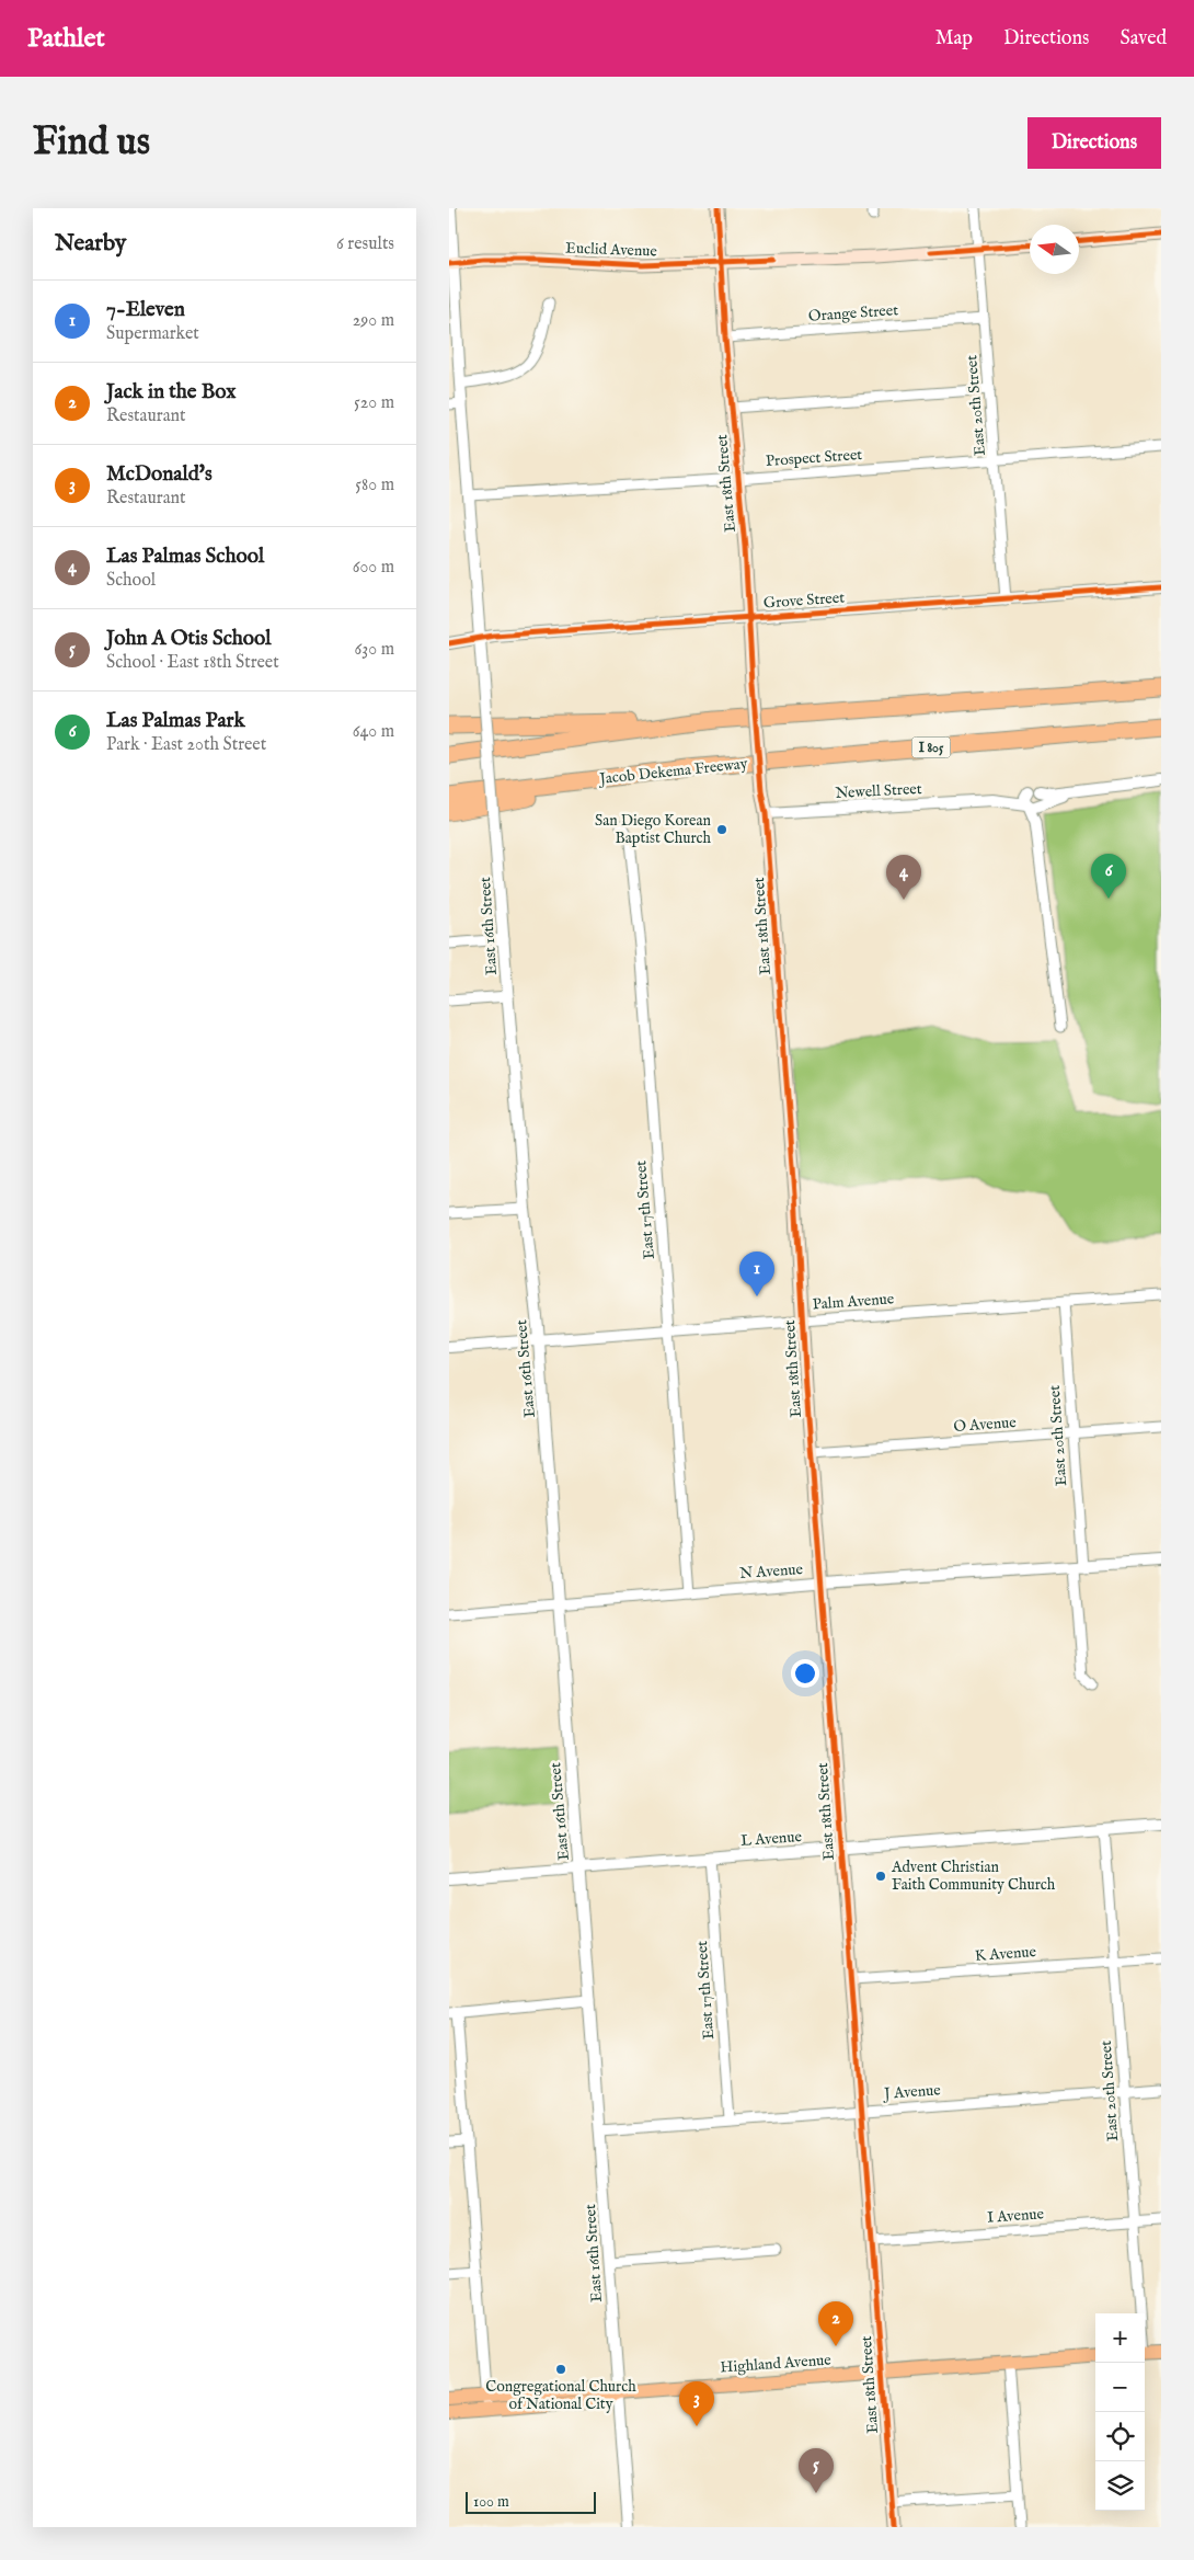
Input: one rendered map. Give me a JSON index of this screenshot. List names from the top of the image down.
{
  "streets": {
    "highway": ["I 805", "Jacob Dekema Freeway"],
    "main road": ["Euclid Avenue", "East 18th Street", "Highland Avenue"],
    "street": [
      "Orange Street",
      "East 20th Street",
      "Prospect Street",
      "Grove Street",
      "Newell Street",
      "East 16th Street",
      "East 17th Street",
      "Palm Avenue",
      "O Avenue",
      "N Avenue",
      "L Avenue",
      "K Avenue",
      "J Avenue",
      "I Avenue"
    ]
  },
  "crossings": [
    ["Euclid Avenue", "East 20th Street"],
    ["Euclid Avenue", "East 18th Street"],
    ["Euclid Avenue", "East 16th Street"],
    ["Orange Street", "East 20th Street"],
    ["Orange Street", "East 18th Street"],
    ["East 20th Street", "Prospect Street"],
    ["East 20th Street", "Grove Street"],
    ["East 20th Street", "Palm Avenue"],
    ["East 20th Street", "O Avenue"],
    ["East 20th Street", "N Avenue"],
    ["East 20th Street", "L Avenue"],
    ["East 20th Street", "K Avenue"],
    ["East 20th Street", "J Avenue"],
    ["East 20th Street", "I Avenue"],
    ["Prospect Street", "East 18th Street"],
    ["Prospect Street", "East 16th Street"],
    ["East 18th Street", "Grove Street"],
    ["East 18th Street", "Newell Street"],
    ["East 18th Street", "Palm Avenue"],
    ["East 18th Street", "O Avenue"],
    ["East 18th Street", "N Avenue"],
    ["East 18th Street", "L Avenue"],
    ["East 18th Street", "K Avenue"],
    ["East 18th Street", "J Avenue"],
    ["East 18th Street", "I Avenue"],
    ["East 18th Street", "Highland Avenue"],
    ["Grove Street", "East 16th Street"],
    ["East 16th Street", "Palm Avenue"],
    ["East 16th Street", "N Avenue"],
    ["East 16th Street", "L Avenue"],
    ["East 16th Street", "J Avenue"],
    ["East 16th Street", "Highland Avenue"],
    ["East 17th Street", "Palm Avenue"],
    ["East 17th Street", "N Avenue"],
    ["East 17th Street", "L Avenue"],
    ["East 17th Street", "J Avenue"]
  ],
  "places": ["San Diego Korean Baptist Church", "Advent Christian Faith Community Church", "Congregational Church of National City"],
  "scale_bar": "100 m",
  "north": "left",
  "page": {
    "header": "Pathlet",
    "nav": ["Map", "Directions", "Saved"],
    "buttons": "Directions",
    "title": "Find us",
    "heading": ["Nearby", "6 results"],
    "list": [
      {
        "mark": "1",
        "name": "7-Eleven",
        "note": "Supermarket",
        "value": "290 m"
      },
      {
        "mark": "2",
        "name": "Jack in the Box",
        "note": "Restaurant",
        "value": "520 m"
      },
      {
        "mark": "3",
        "name": "McDonald's",
        "note": "Restaurant",
        "value": "580 m"
      },
      {
        "mark": "4",
        "name": "Las Palmas School",
        "note": "School",
        "value": "600 m"
      },
      {
        "mark": "5",
        "name": "John A Otis School",
        "note": "School · East 18th Street",
        "value": "630 m"
      },
      {
        "mark": "6",
        "name": "Las Palmas Park",
        "note": "Park · East 20th Street",
        "value": "640 m"
      }
    ],
    "pins": [
      "6",
      "4",
      "1",
      "2",
      "3",
      "5"
    ],
    "map_buttons": ["+", "−"],
    "scale": "100 m"
  }
}
